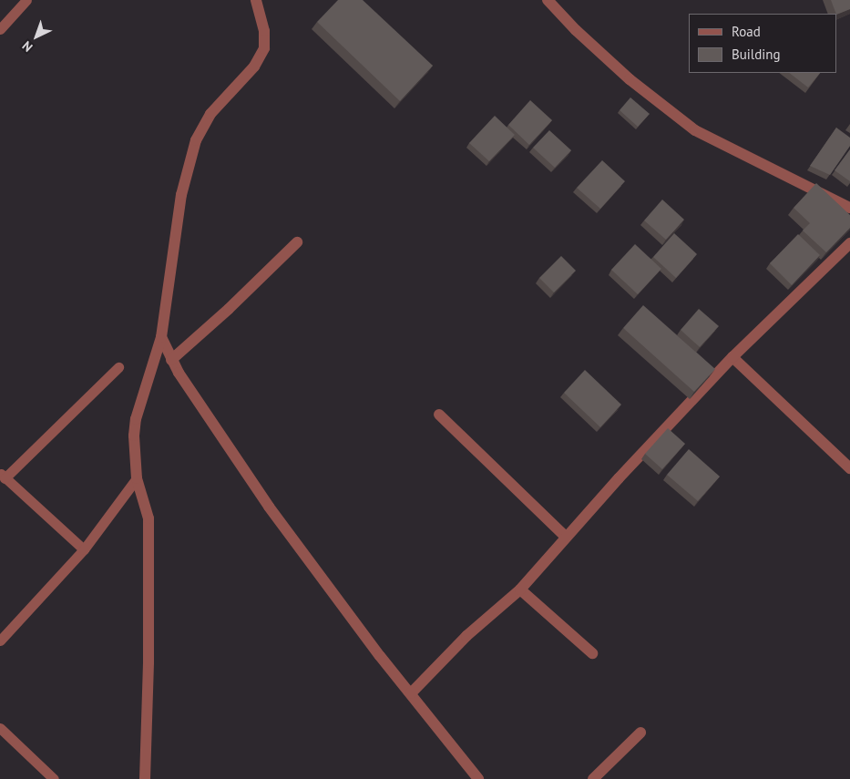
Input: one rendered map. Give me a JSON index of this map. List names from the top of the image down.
{
  "legend": ["Road", "Building"],
  "north": "bottom left"
}
